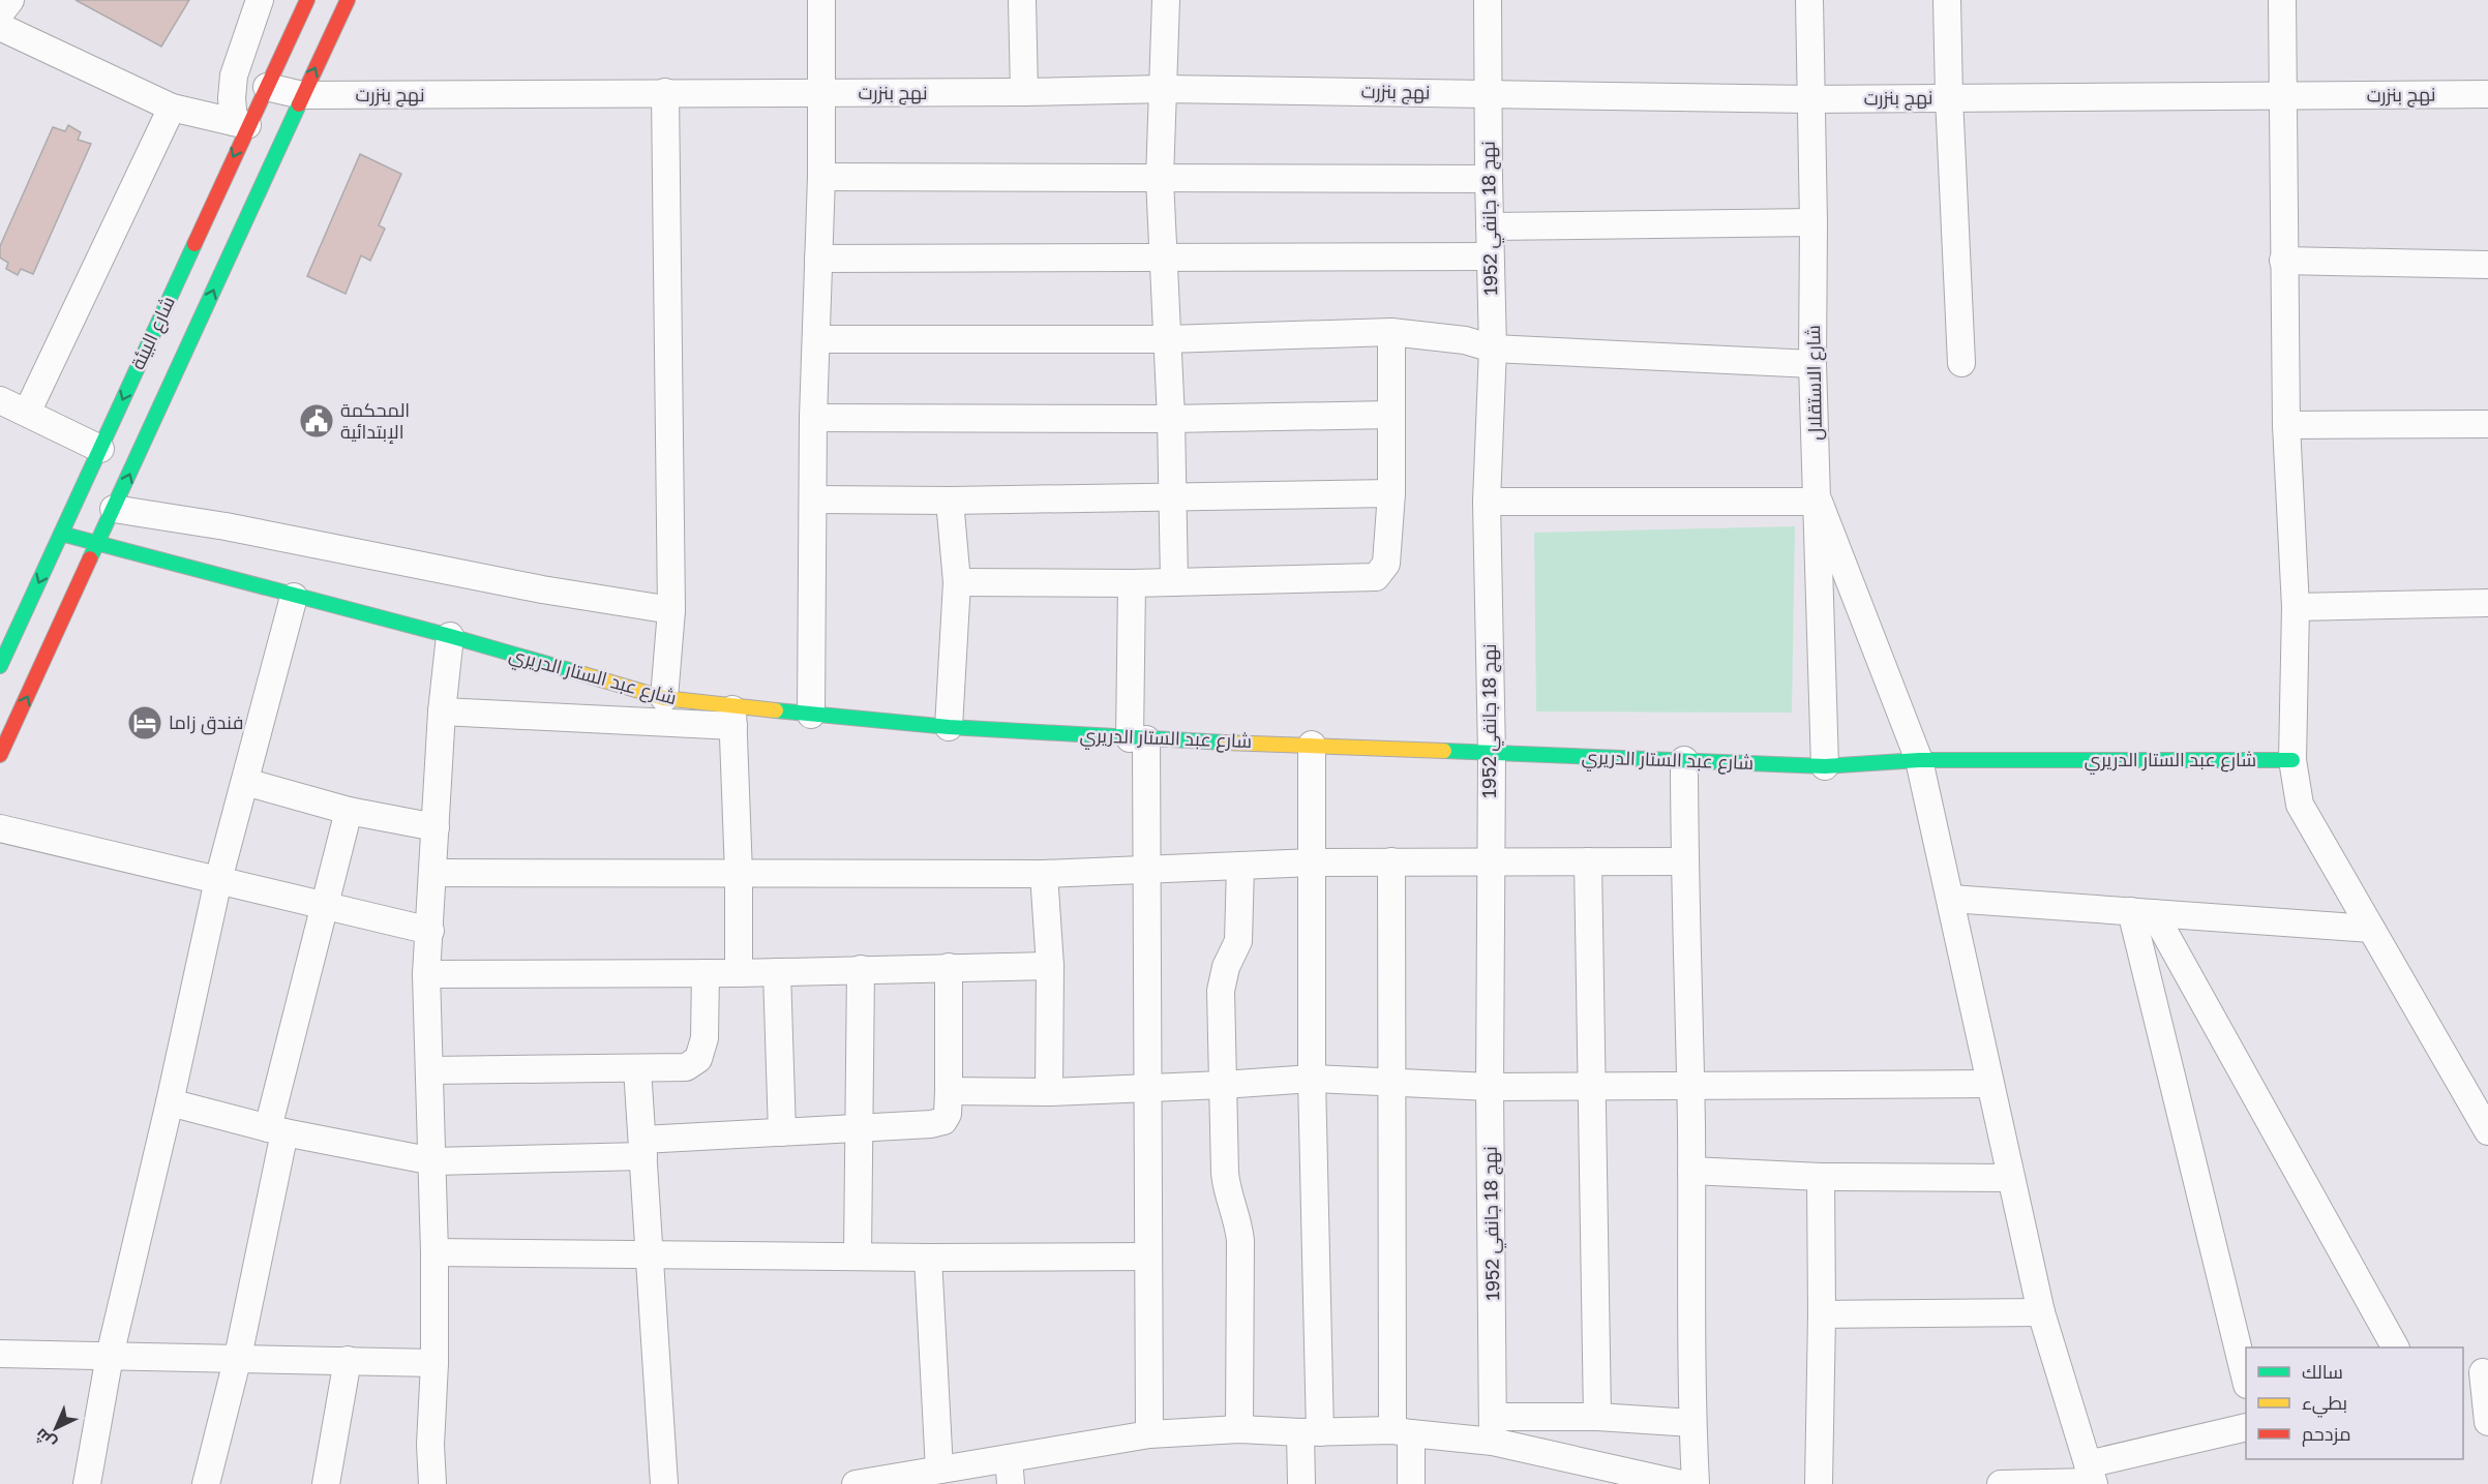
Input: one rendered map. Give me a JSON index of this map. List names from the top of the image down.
{
  "streets": {
    "street": [
      "نهج بنزرت",
      "نهج 18 جانفي 1952",
      "شارع البيئة",
      "شارع الاستقلال",
      "شارع عبد الستار الدريري"
    ]
  },
  "crossings": [
    ["نهج بنزرت", "نهج 18 جانفي 1952"],
    ["نهج بنزرت", "شارع البيئة"],
    ["نهج بنزرت", "شارع الاستقلال"],
    ["نهج 18 جانفي 1952", "شارع عبد الستار الدريري"],
    ["شارع البيئة", "شارع عبد الستار الدريري"],
    ["شارع الاستقلال", "شارع عبد الستار الدريري"]
  ],
  "places": {
    "public building": ["المحكمة الإبتدائية"],
    "hotel": ["فندق زاما"]
  },
  "legend": ["سالك", "بطيء", "مزدحم"],
  "north": "bottom left"
}
